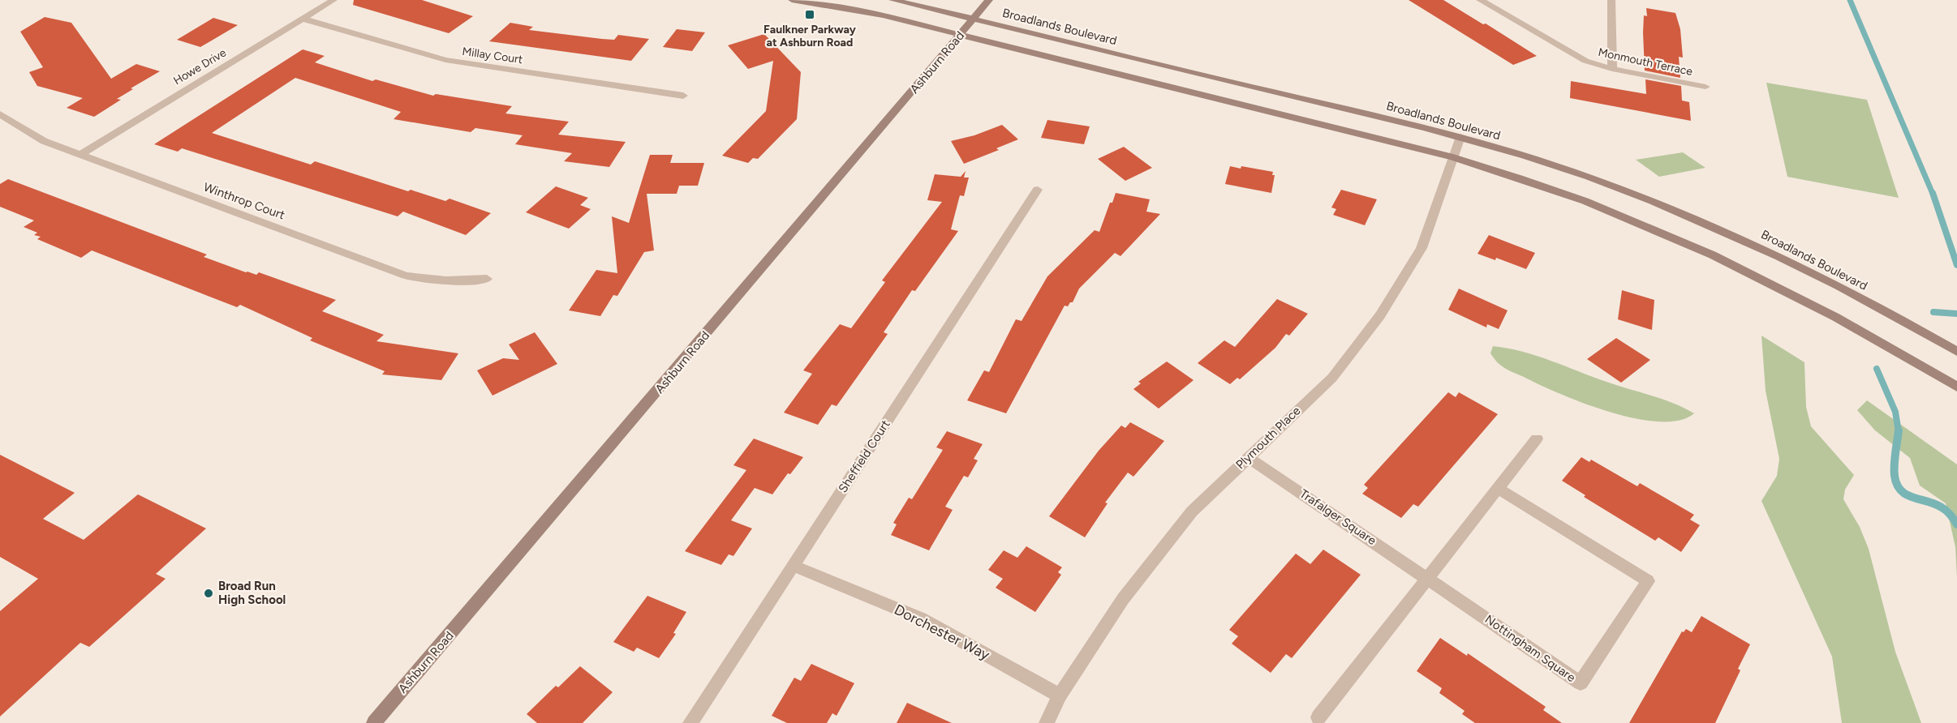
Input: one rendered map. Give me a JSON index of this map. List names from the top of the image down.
{
  "streets": {
    "main road": ["Broadlands Boulevard", "Ashburn Road"],
    "street": [
      "Millay Court",
      "Monmouth Terrace",
      "Howe Drive",
      "Winthrop Court",
      "Plymouth Place",
      "Sheffield Court",
      "Trafalger Square",
      "Dorchester Way",
      "Nottingham Square"
    ]
  },
  "crossings": [
    ["Broadlands Boulevard", "Ashburn Road"],
    ["Broadlands Boulevard", "Plymouth Place"],
    ["Millay Court", "Howe Drive"],
    ["Howe Drive", "Winthrop Court"],
    ["Plymouth Place", "Trafalger Square"],
    ["Plymouth Place", "Dorchester Way"],
    ["Sheffield Court", "Dorchester Way"],
    ["Trafalger Square", "Nottingham Square"]
  ],
  "places": {
    "transit": ["Faulkner Parkway at Ashburn Road"],
    "other": ["Broad Run High School"]
  }
}
